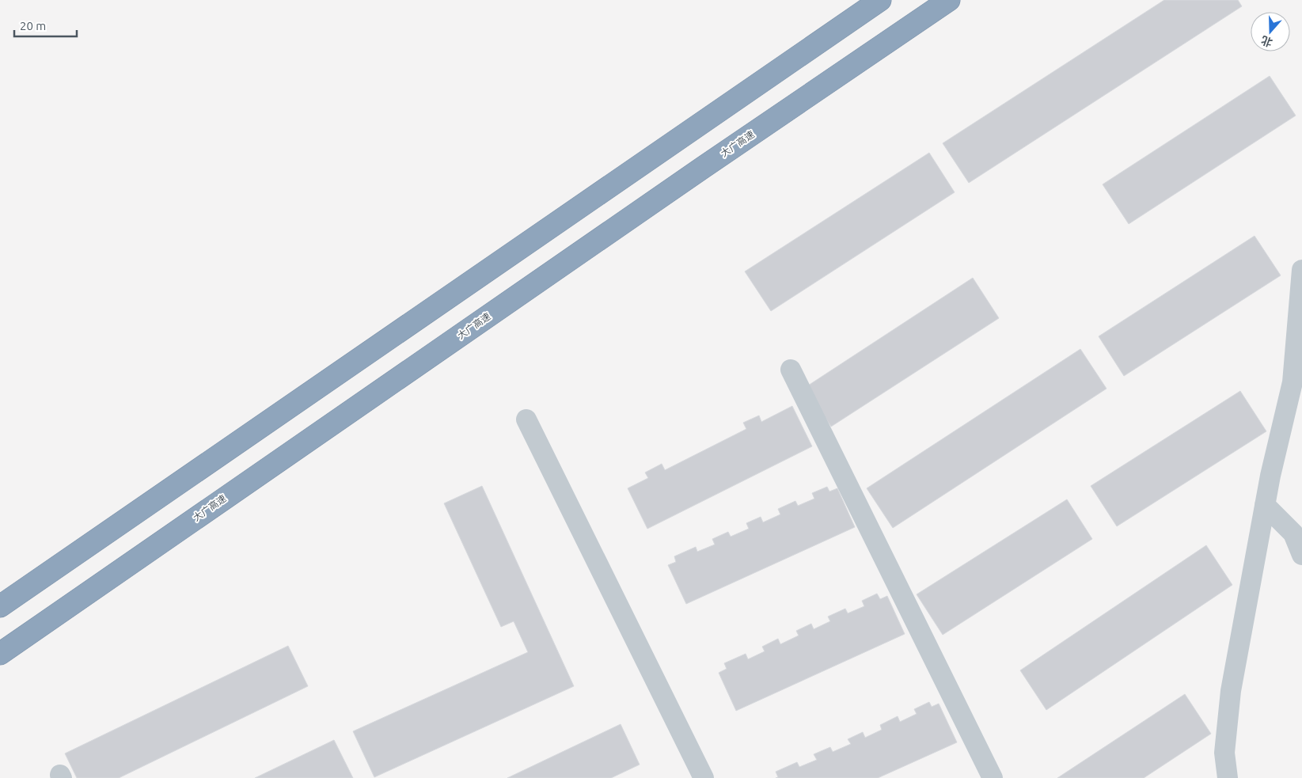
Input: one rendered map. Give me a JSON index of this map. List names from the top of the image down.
{
  "streets": {
    "highway": ["大广高速"]
  },
  "scale_bar": "20 m",
  "north": "bottom"
}
